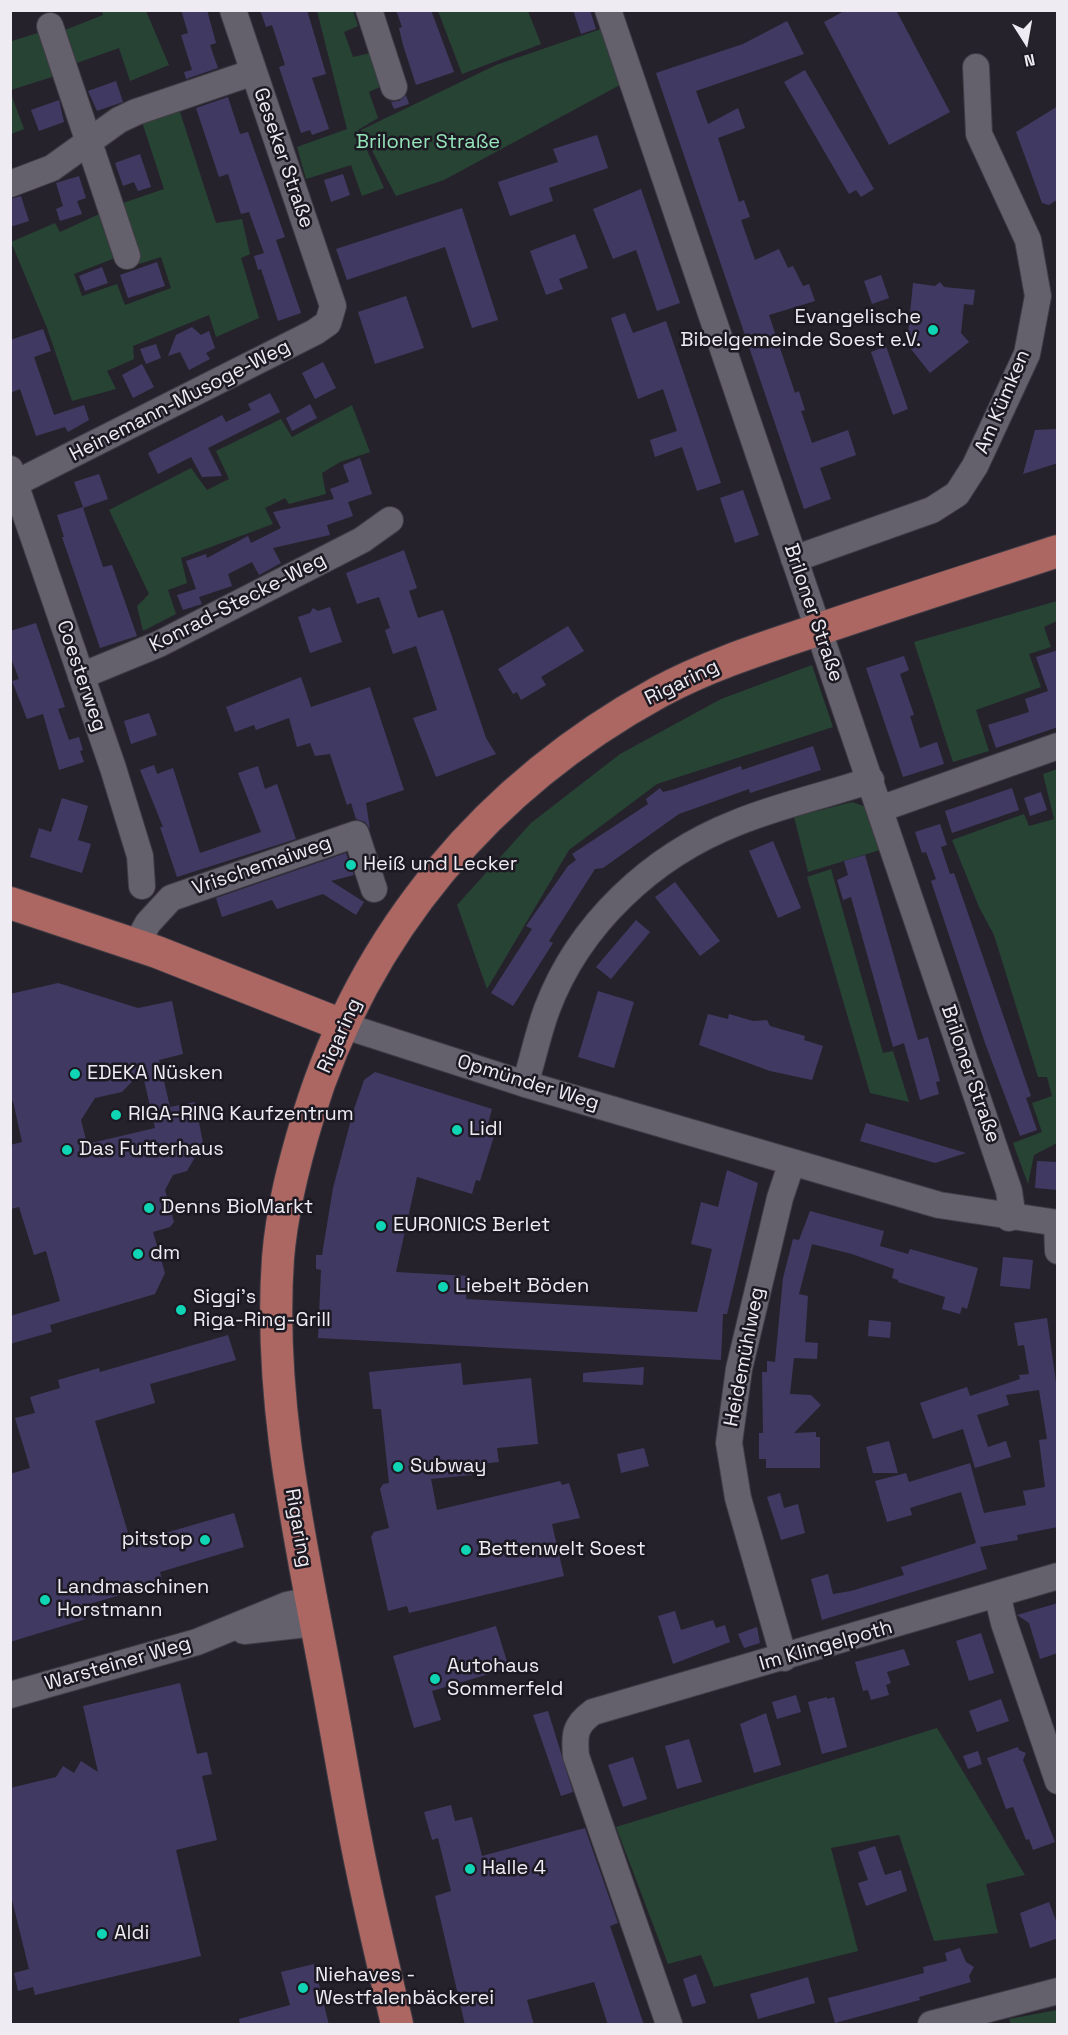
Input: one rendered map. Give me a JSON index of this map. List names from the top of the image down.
{
  "streets": {
    "main road": ["Rigaring", "Opmünder Weg"],
    "street": [
      "Geseker Straße",
      "Heinemann-Musoge-Weg",
      "Am Kümken",
      "Konrad-Stecke-Weg",
      "Briloner Straße",
      "Coesterweg",
      "Vrischemaiweg",
      "Heidemühlweg",
      "Im Klingelpoth",
      "Warsteiner Weg"
    ]
  },
  "crossings": [
    ["Geseker Straße", "Heinemann-Musoge-Weg"],
    ["Heinemann-Musoge-Weg", "Coesterweg"],
    ["Am Kümken", "Briloner Straße"],
    ["Konrad-Stecke-Weg", "Coesterweg"],
    ["Briloner Straße", "Rigaring"],
    ["Briloner Straße", "Opmünder Weg"],
    ["Rigaring", "Opmünder Weg"],
    ["Rigaring", "Warsteiner Weg"],
    ["Vrischemaiweg", "Opmünder Weg"],
    ["Opmünder Weg", "Heidemühlweg"],
    ["Heidemühlweg", "Im Klingelpoth"]
  ],
  "parks": ["Briloner Straße"],
  "places": [
    "Evangelische Bibelgemeinde Soest e.V.",
    "Heiß und Lecker",
    "EDEKA Nüsken",
    "RIGA-RING Kaufzentrum",
    "Lidl",
    "Das Futterhaus",
    "Denns BioMarkt",
    "EURONICS Berlet",
    "dm",
    "Liebelt Böden",
    "Siggi’s Riga-Ring-Grill",
    "Subway",
    "pitstop",
    "Bettenwelt Soest",
    "Landmaschinen Horstmann",
    "Autohaus Sommerfeld",
    "Halle 4",
    "Aldi",
    "Niehaves - Westfalenbäckerei"
  ],
  "north": "bottom"
}
